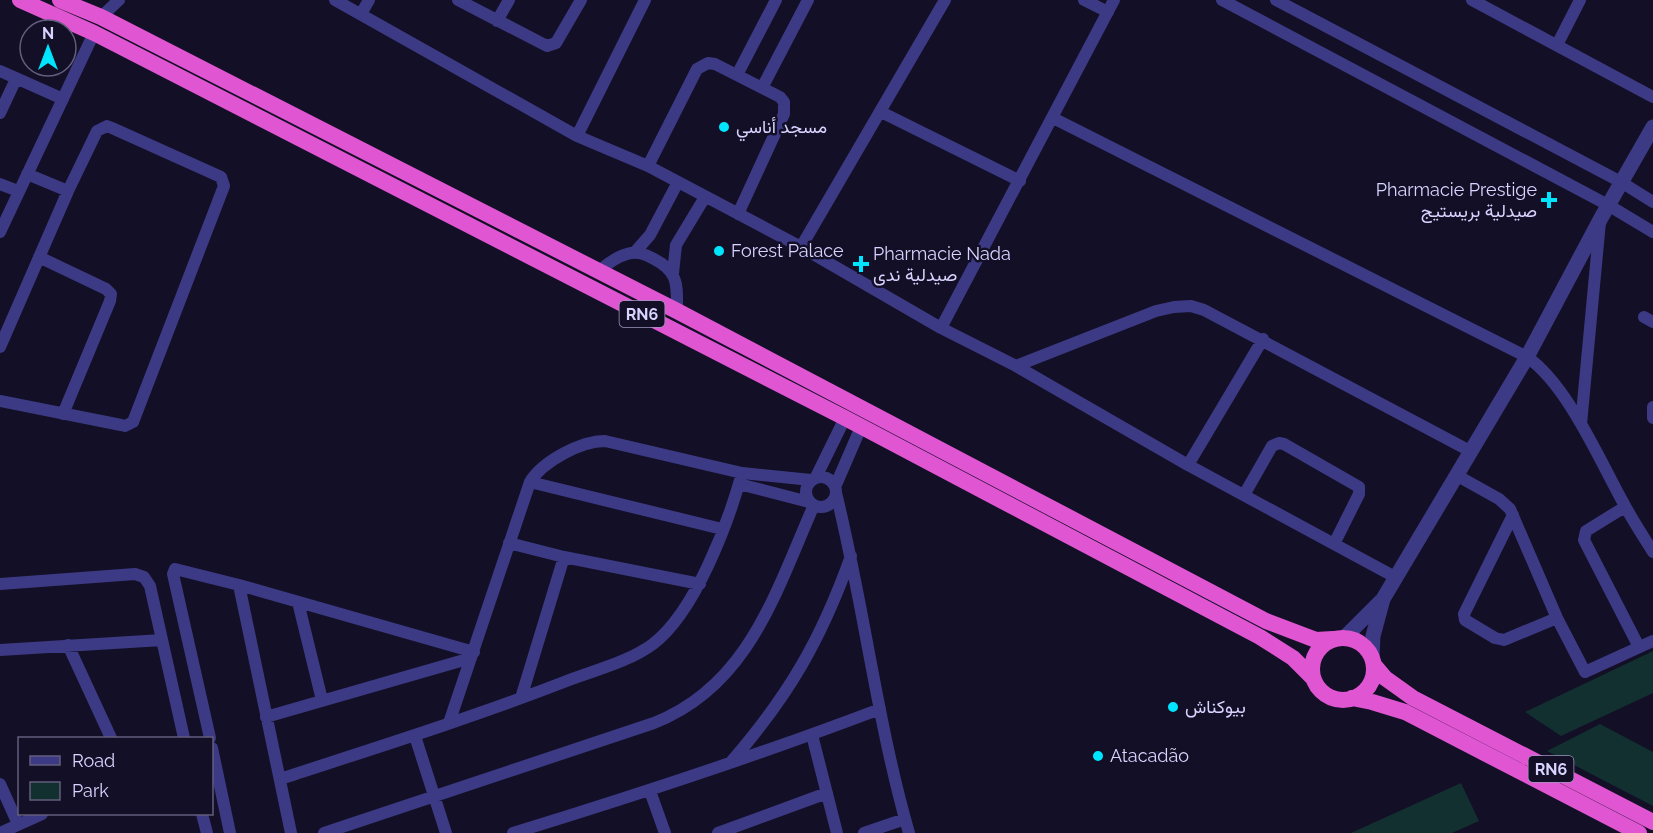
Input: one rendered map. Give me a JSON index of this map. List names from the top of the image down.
{
  "streets": {
    "highway": ["RN6"]
  },
  "places": {
    "other": [
      "مسجد أناسي",
      "Forest Palace",
      "بيوكناش",
      "Atacadão"
    ],
    "health": ["Pharmacie Prestige صيدلية بريستيج", "Pharmacie Nada صيدلية ندى"]
  },
  "legend": ["Road", "Park"],
  "north": "top"
}
